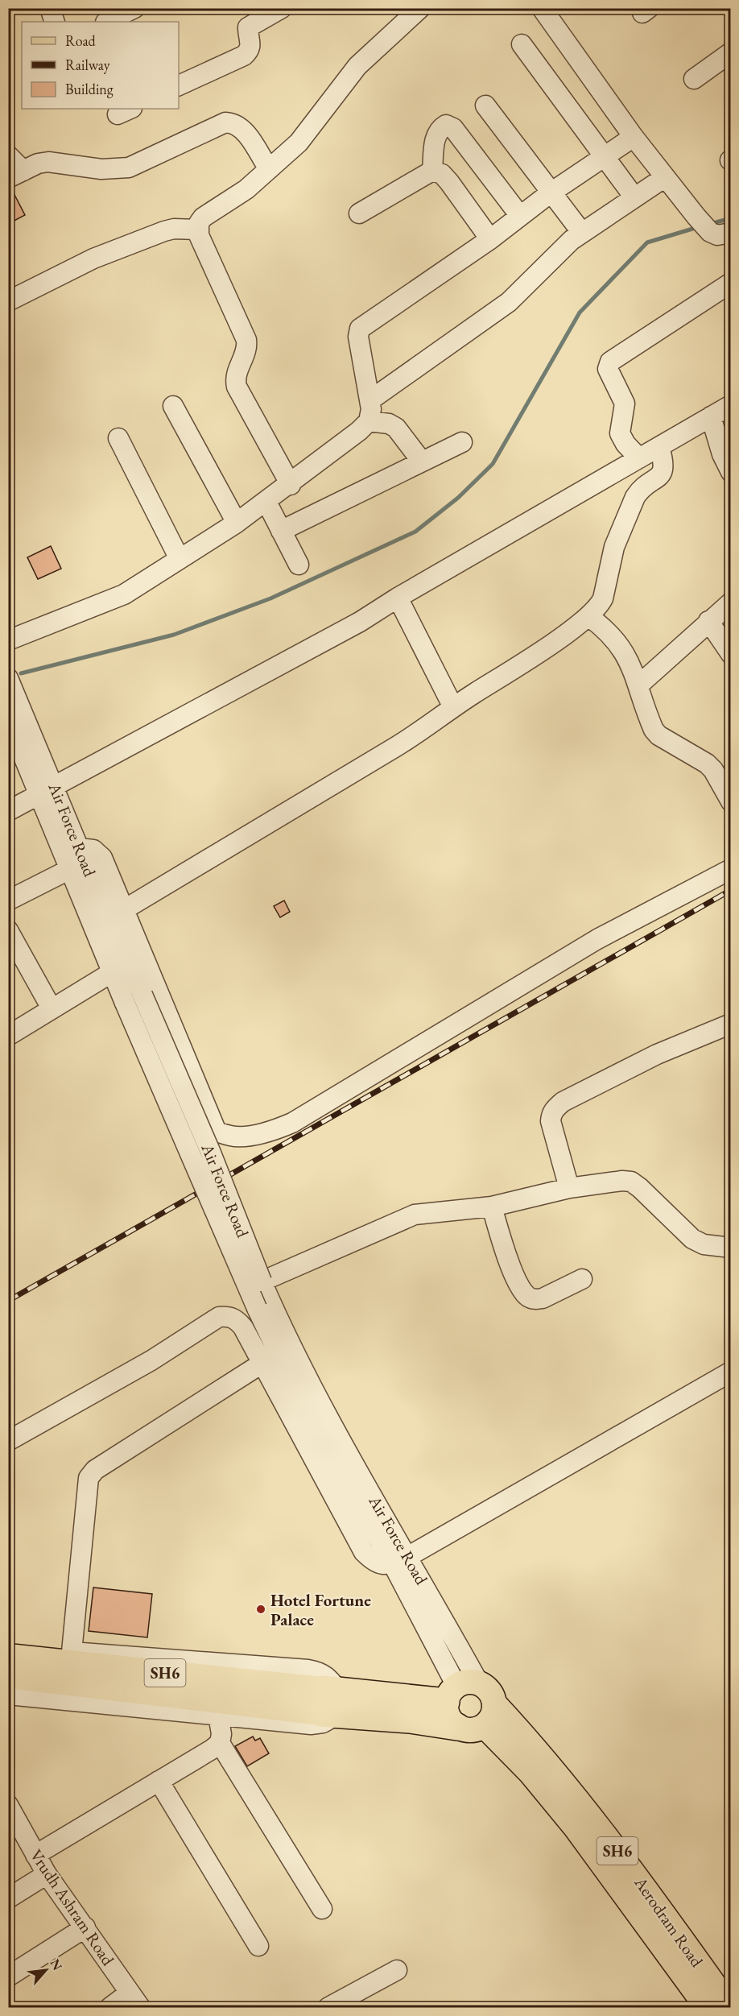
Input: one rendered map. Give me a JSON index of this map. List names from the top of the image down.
{
  "streets": {
    "highway": ["SH6"],
    "main road": ["Aerodram Road"],
    "street": ["Air Force Road", "Vrudh Ashram Road"]
  },
  "crossings": [
    ["Air Force Road", "SH6"],
    ["Air Force Road", "Aerodram Road"],
    ["SH6", "Aerodram Road"]
  ],
  "places": ["Hotel Fortune Palace"],
  "legend": ["Road", "Railway", "Building"],
  "north": "top right"
}
